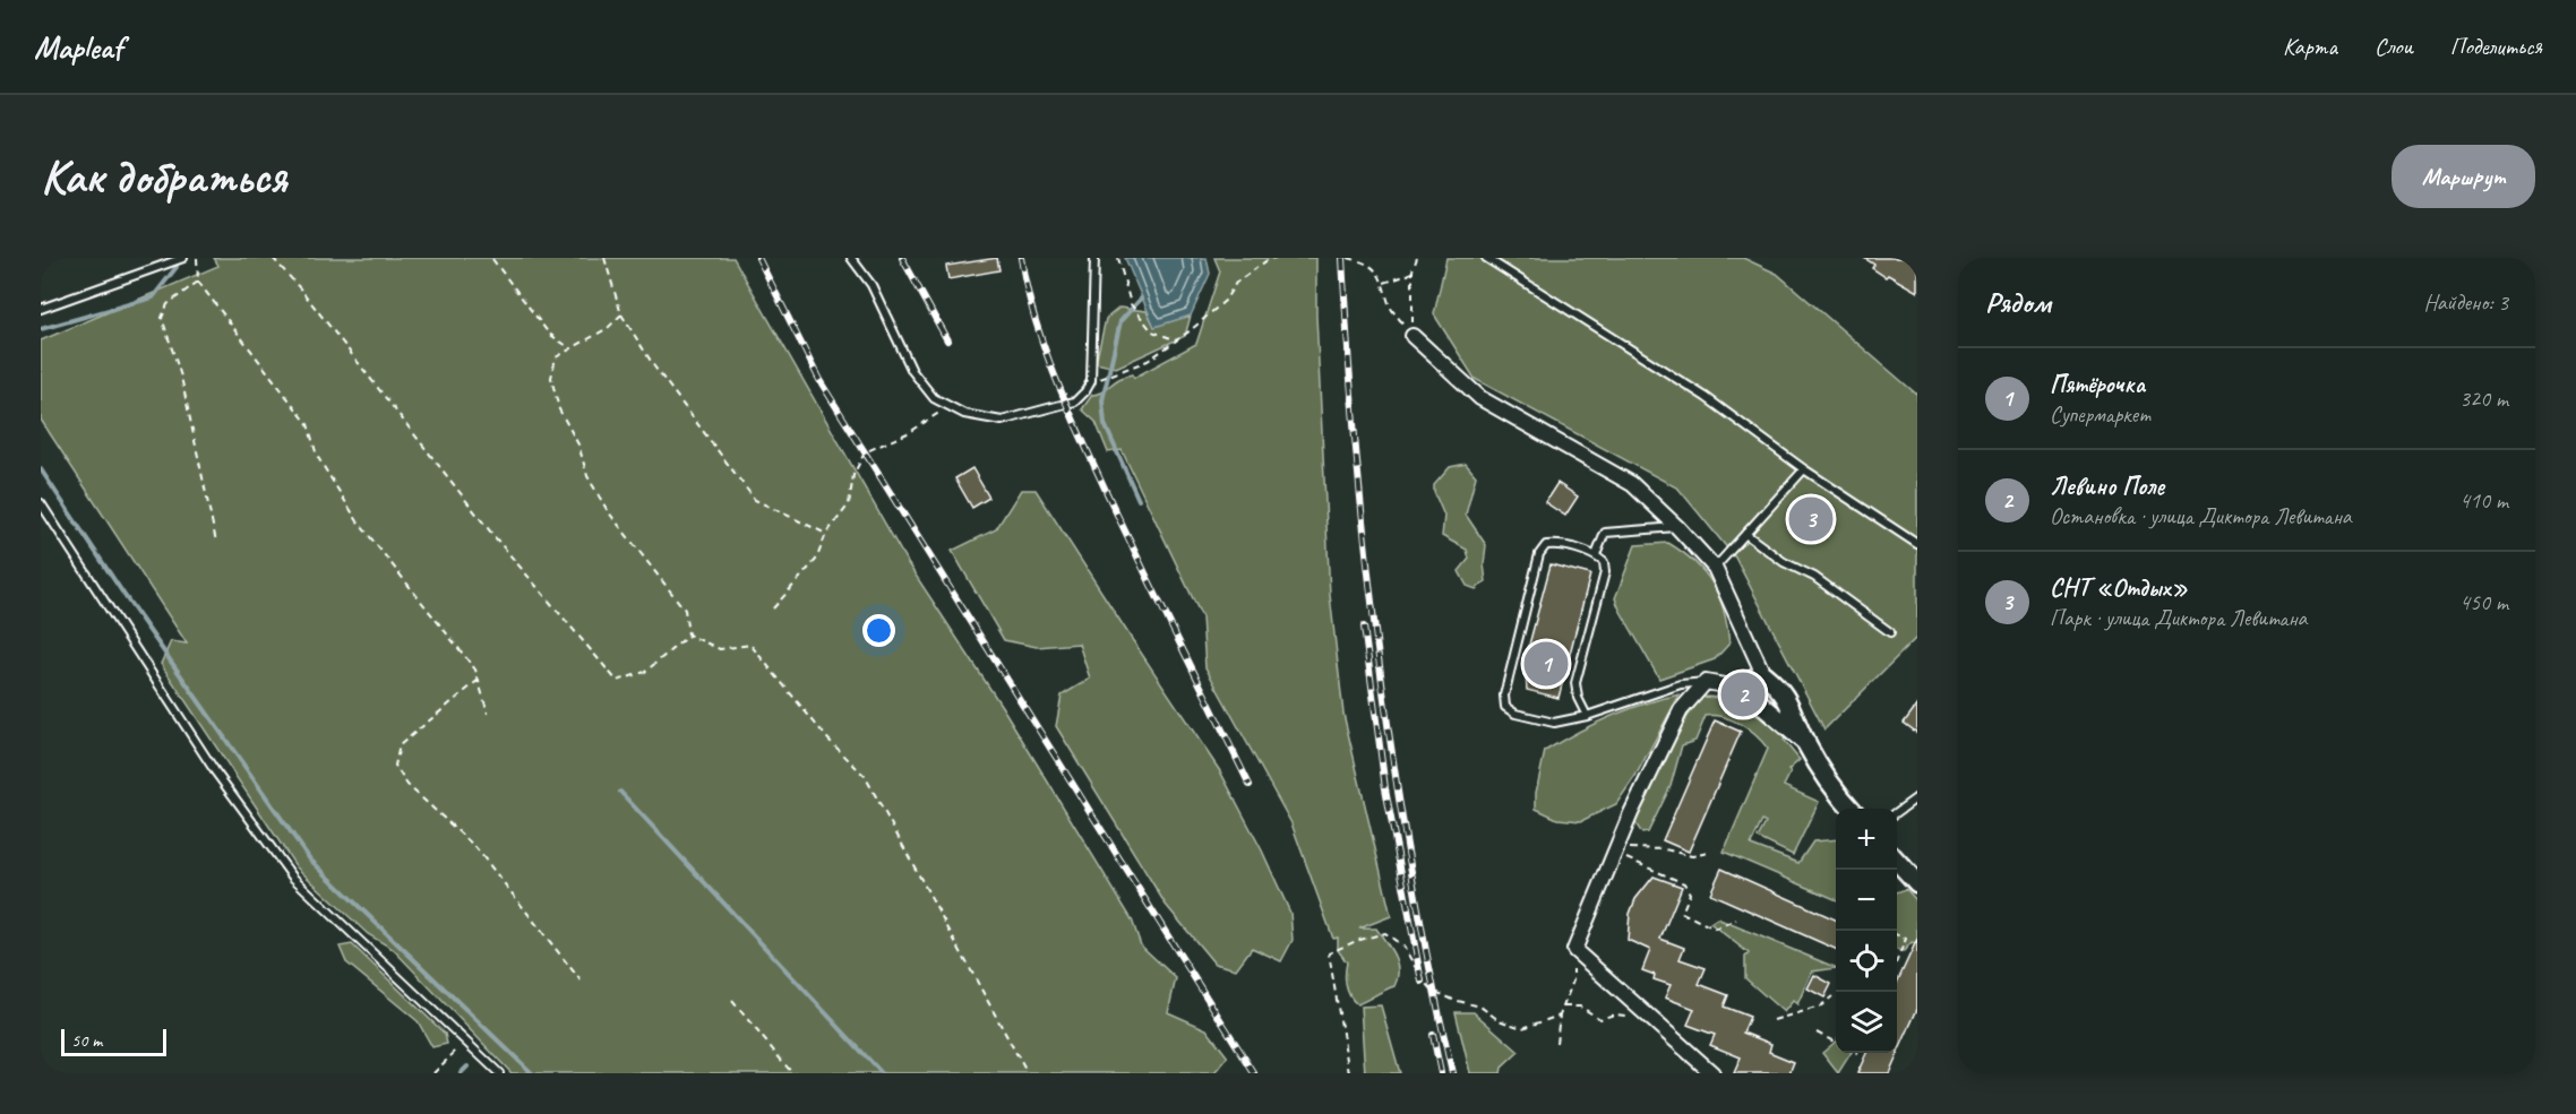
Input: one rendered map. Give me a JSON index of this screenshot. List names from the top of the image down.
{
  "scale_bar": "50 m",
  "page": {
    "header": "Mapleaf",
    "nav": ["Карта", "Слои", "Поделиться"],
    "buttons": "Маршрут",
    "title": "Как добраться",
    "heading": ["Рядом", "Найдено: 3"],
    "list": [
      {
        "mark": "1",
        "name": "Пятёрочка",
        "note": "Супермаркет",
        "value": "320 m"
      },
      {
        "mark": "2",
        "name": "Левино Поле",
        "note": "Остановка · улица Диктора Левитана",
        "value": "410 m"
      },
      {
        "mark": "3",
        "name": "СНТ «Отдых»",
        "note": "Парк · улица Диктора Левитана",
        "value": "450 m"
      }
    ],
    "pins": ["3", "1", "2"],
    "map_buttons": ["+", "−"],
    "scale": "50 m"
  }
}
